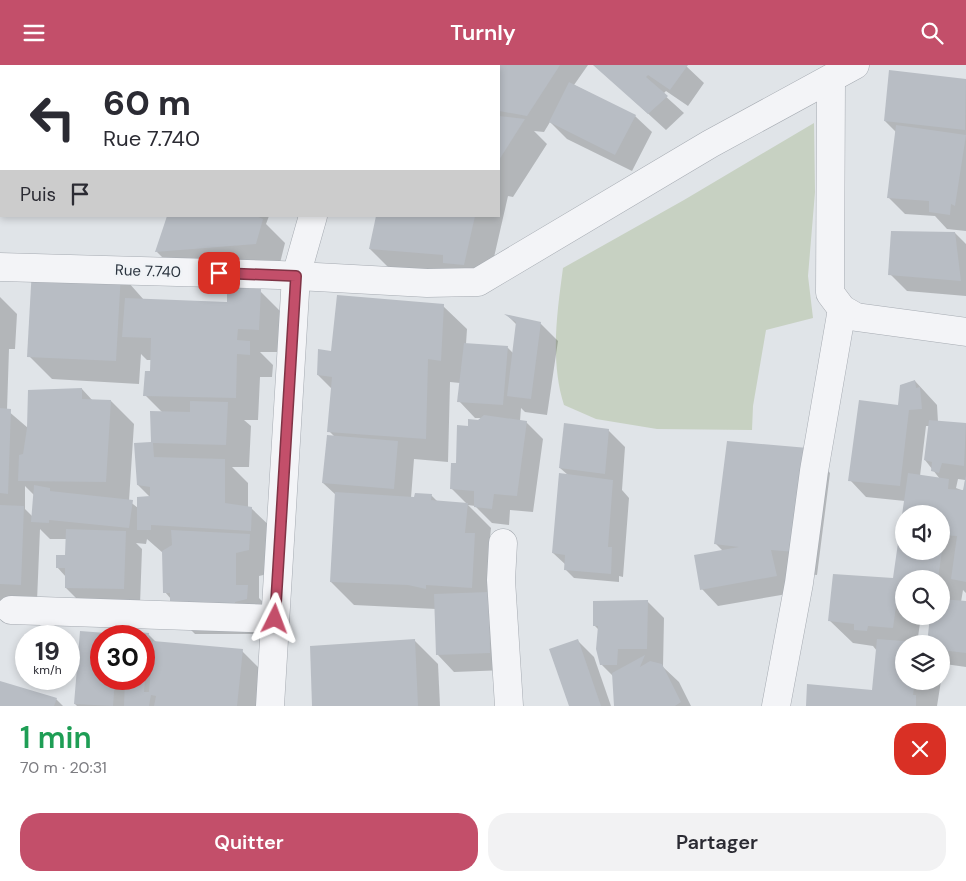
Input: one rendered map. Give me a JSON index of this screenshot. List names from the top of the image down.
{
  "streets": {
    "street": ["Rue 7.740"]
  },
  "page": {
    "header": "Turnly",
    "turn": ["60 m", "Rue 7.740"],
    "then": "Puis",
    "speed": "19 km/h",
    "limit": "30",
    "heading": ["1 min", "70 m · 20:31"],
    "buttons": ["Quitter", "Partager"]
  }
}
